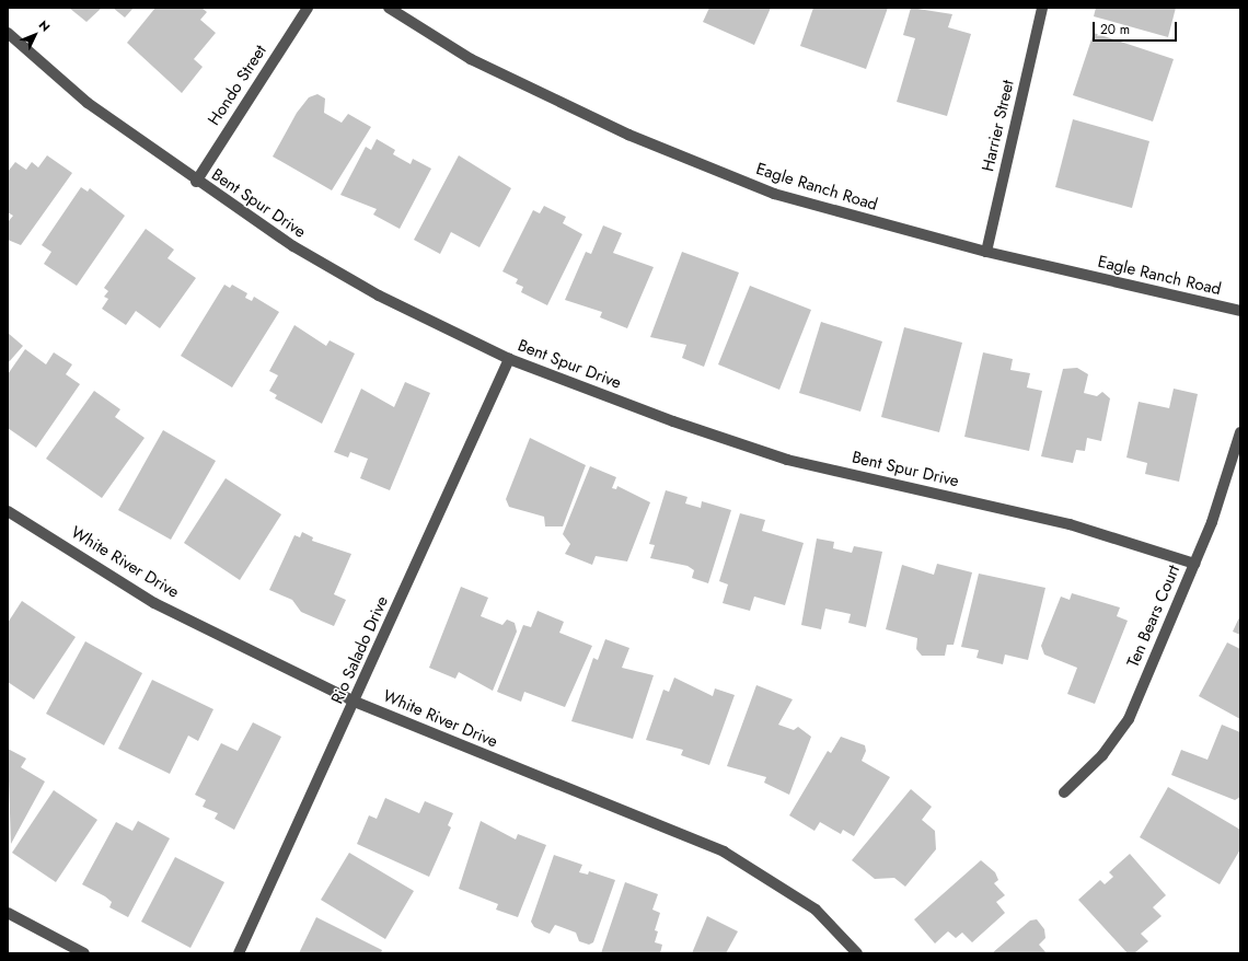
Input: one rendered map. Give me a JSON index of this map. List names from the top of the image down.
{
  "streets": {
    "street": [
      "Hondo Street",
      "Harrier Street",
      "Eagle Ranch Road",
      "Bent Spur Drive",
      "White River Drive",
      "Ten Bears Court",
      "Rio Salado Drive"
    ]
  },
  "crossings": [
    ["Hondo Street", "Bent Spur Drive"],
    ["Harrier Street", "Eagle Ranch Road"],
    ["Bent Spur Drive", "Ten Bears Court"],
    ["Bent Spur Drive", "Rio Salado Drive"],
    ["White River Drive", "Rio Salado Drive"]
  ],
  "scale_bar": "20 m",
  "north": "top right"
}
